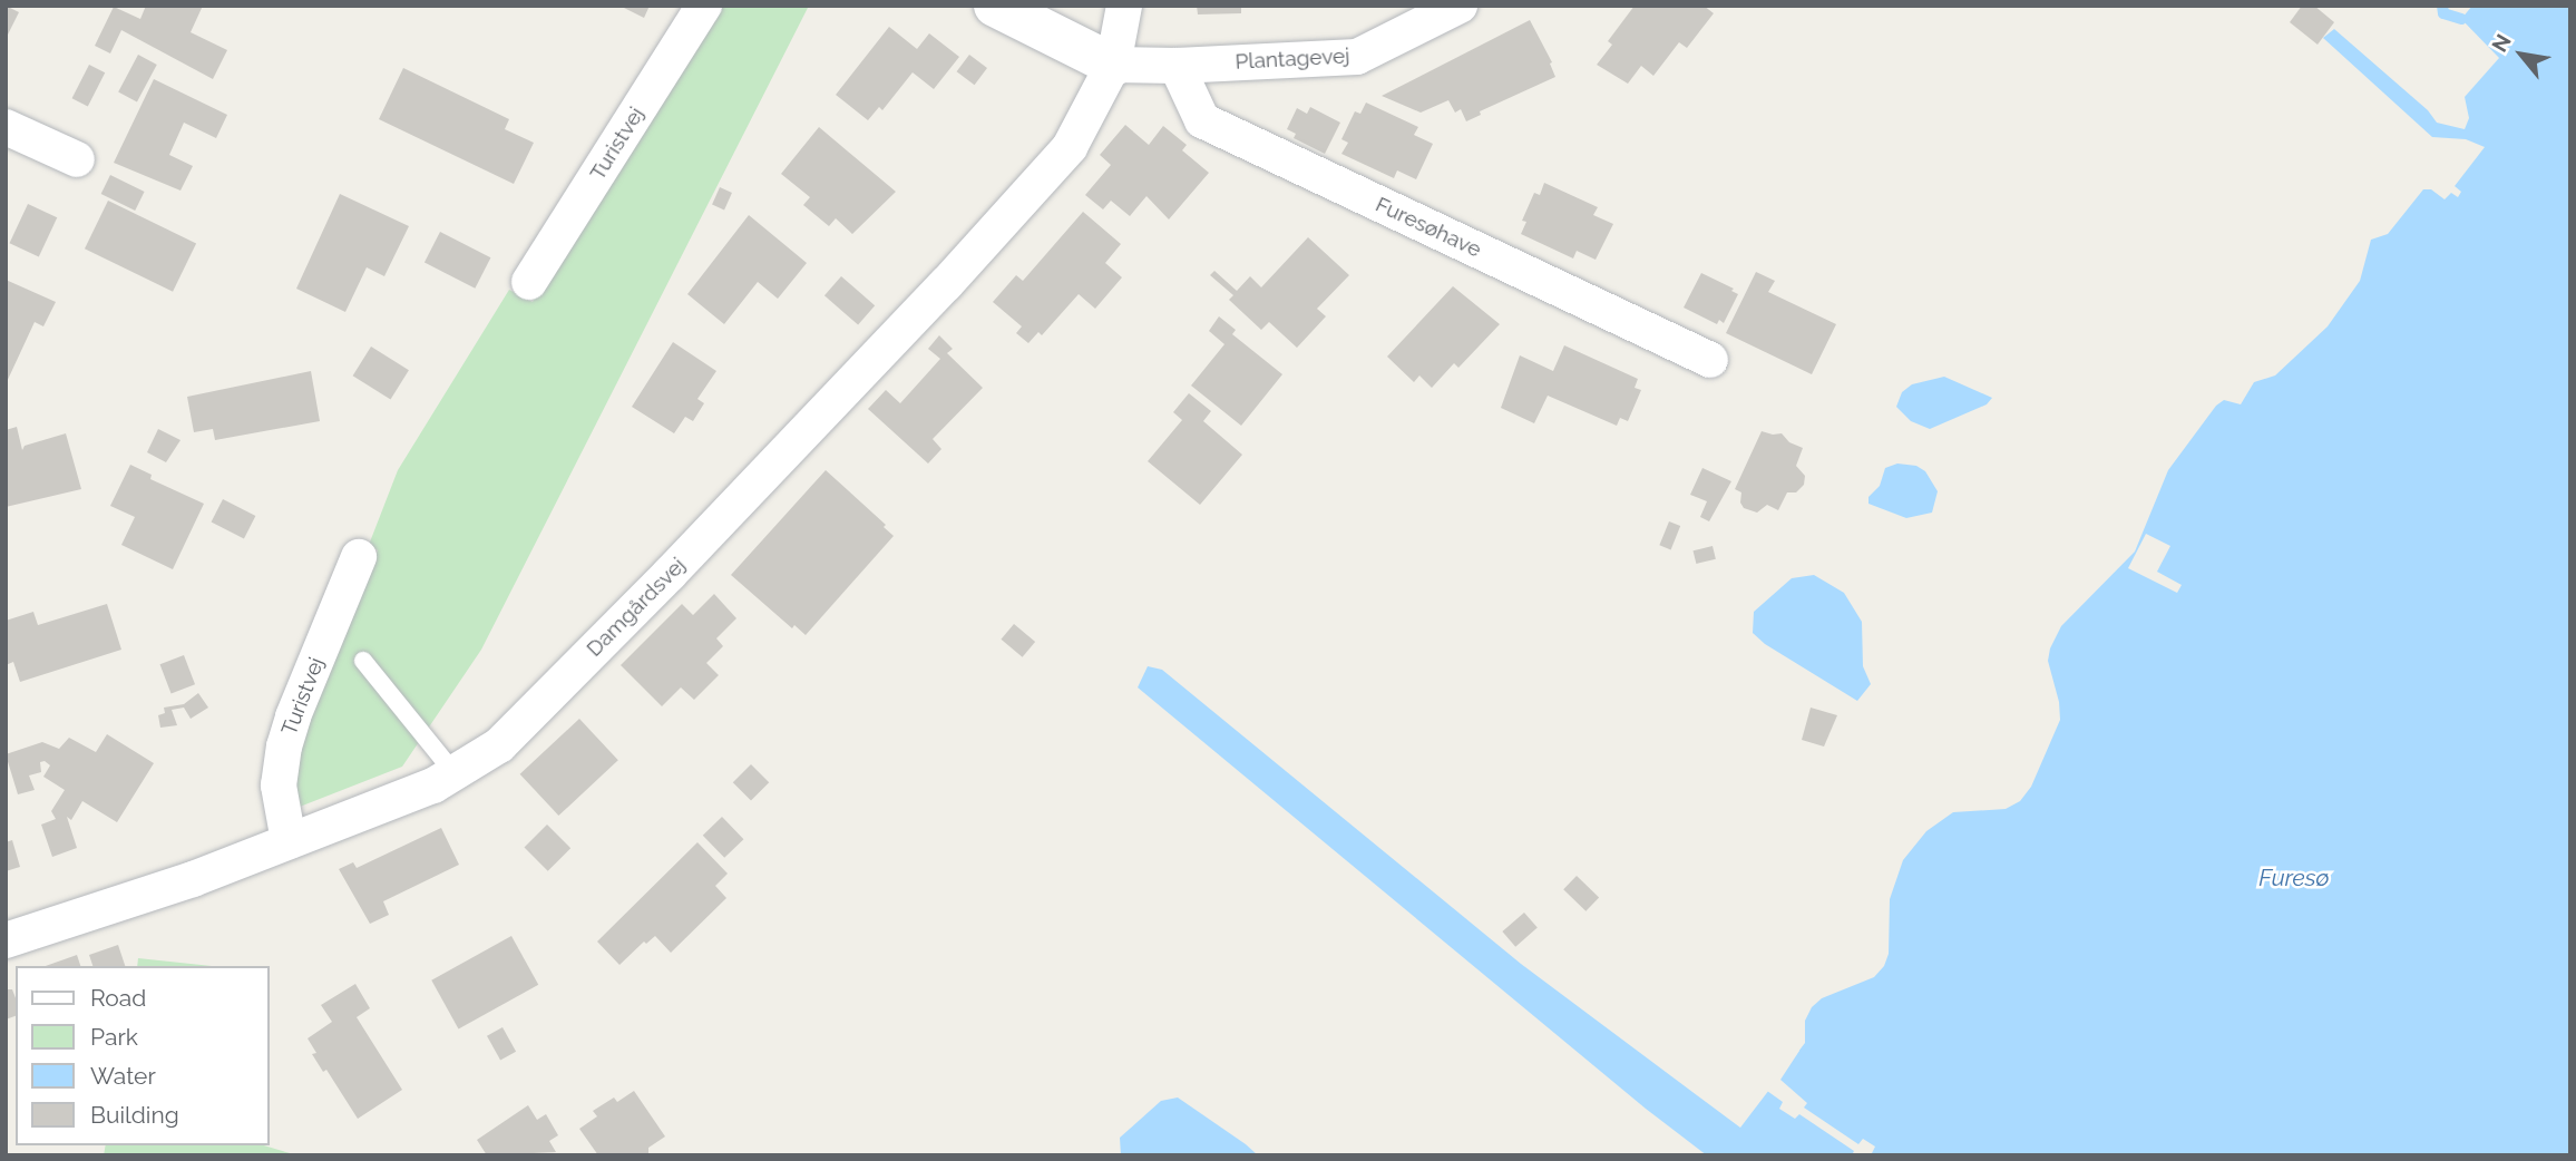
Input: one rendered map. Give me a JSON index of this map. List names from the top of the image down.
{
  "streets": {
    "street": [
      "Plantagevej",
      "Turistvej",
      "Furesøhave",
      "Damgårdsvej"
    ]
  },
  "crossings": [
    ["Plantagevej", "Furesøhave"],
    ["Plantagevej", "Damgårdsvej"],
    ["Turistvej", "Damgårdsvej"]
  ],
  "water": ["Furesø"],
  "legend": [
    "Road",
    "Park",
    "Water",
    "Building"
  ],
  "north": "top left"
}
